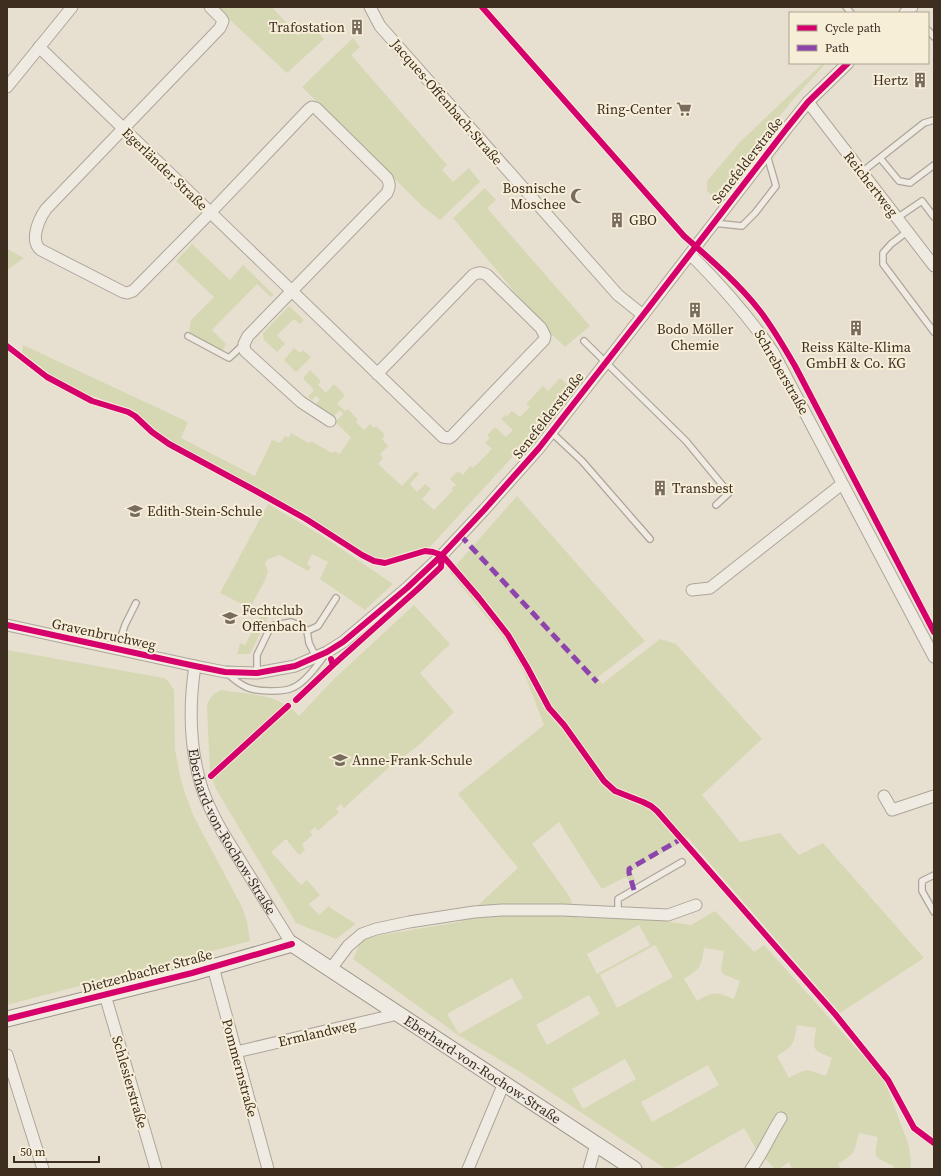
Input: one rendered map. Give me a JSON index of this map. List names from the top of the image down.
{
  "streets": {
    "main road": ["Eberhard-von-Rochow-Straße", "Dietzenbacher Straße"],
    "street": [
      "Jacques-Offenbach-Straße",
      "Senefelderstraße",
      "Egerländer Straße",
      "Reichertweg",
      "Schreberstraße",
      "Gravenbruchweg",
      "Ermlandweg",
      "Pommernstraße",
      "Schlesierstraße"
    ]
  },
  "crossings": [
    ["Jacques-Offenbach-Straße", "Senefelderstraße"],
    ["Senefelderstraße", "Reichertweg"],
    ["Senefelderstraße", "Schreberstraße"],
    ["Senefelderstraße", "Gravenbruchweg"],
    ["Senefelderstraße", "Eberhard-von-Rochow-Straße"],
    ["Gravenbruchweg", "Eberhard-von-Rochow-Straße"],
    ["Eberhard-von-Rochow-Straße", "Dietzenbacher Straße"],
    ["Eberhard-von-Rochow-Straße", "Ermlandweg"],
    ["Dietzenbacher Straße", "Pommernstraße"],
    ["Dietzenbacher Straße", "Schlesierstraße"],
    ["Ermlandweg", "Pommernstraße"]
  ],
  "places": {
    "building": [
      "Trafostation",
      "Hertz",
      "GBO",
      "Bodo Möller Chemie",
      "Reiss Kälte-Klima GmbH & Co. KG",
      "Transbest"
    ],
    "supermarket": ["Ring-Center"],
    "mosque": ["Bosnische Moschee"],
    "school or university": ["Edith-Stein-Schule", "Fechtclub Offenbach", "Anne-Frank-Schule"]
  },
  "legend": ["Cycle path", "Path"],
  "scale_bar": "50 m"
}
